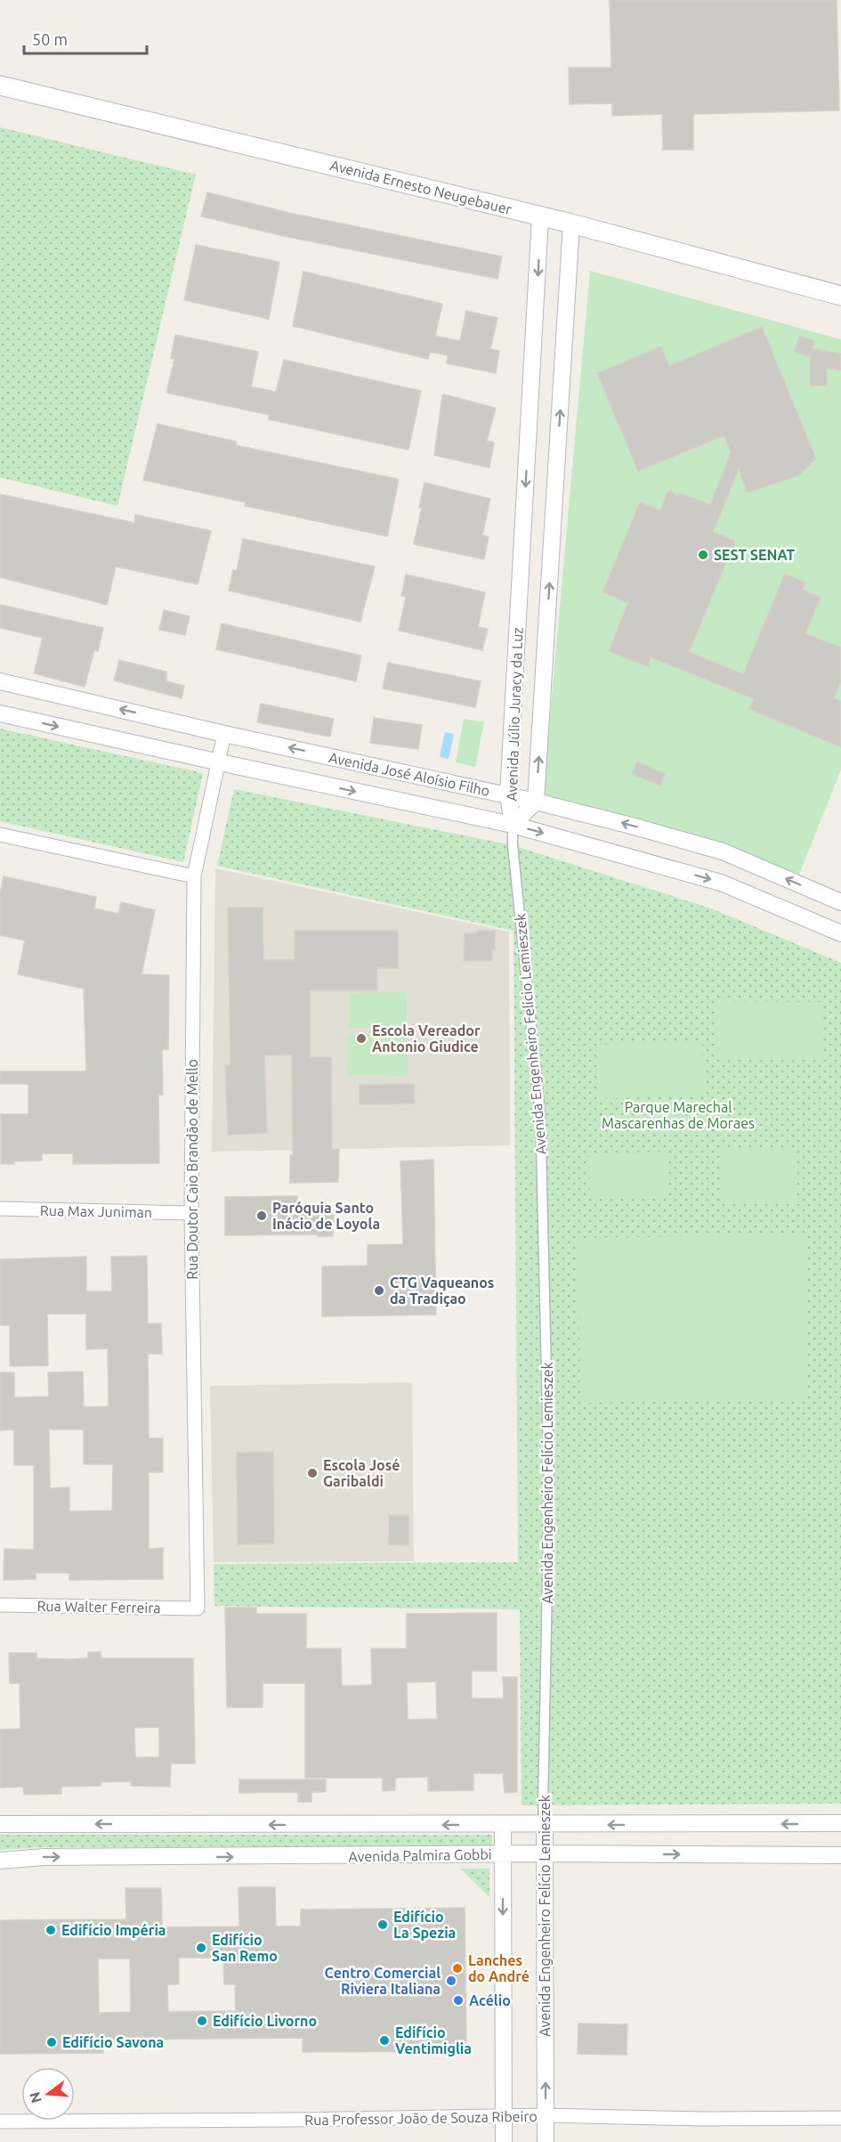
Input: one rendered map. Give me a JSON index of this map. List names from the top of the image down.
{
  "streets": {
    "main road": ["Avenida Ernesto Neugebauer"],
    "street": [
      "Avenida Júlio Juracy da Luz",
      "Avenida José Aloísio Filho",
      "Avenida Engenheiro Felício Lemieszek",
      "Rua Doutor Caio Brandão de Mello",
      "Rua Max Juniman",
      "Rua Walter Ferreira",
      "Avenida Palmira Gobbi",
      "Rua Professor João de Souza Ribeiro"
    ]
  },
  "crossings": [
    ["Avenida Ernesto Neugebauer", "Avenida Júlio Juracy da Luz"],
    ["Avenida Júlio Juracy da Luz", "Avenida José Aloísio Filho"],
    ["Avenida Júlio Juracy da Luz", "Avenida Engenheiro Felício Lemieszek"],
    ["Avenida José Aloísio Filho", "Avenida Engenheiro Felício Lemieszek"],
    ["Avenida José Aloísio Filho", "Rua Doutor Caio Brandão de Mello"],
    ["Avenida Engenheiro Felício Lemieszek", "Avenida Palmira Gobbi"],
    ["Avenida Engenheiro Felício Lemieszek", "Rua Professor João de Souza Ribeiro"],
    ["Rua Doutor Caio Brandão de Mello", "Rua Max Juniman"],
    ["Rua Doutor Caio Brandão de Mello", "Rua Walter Ferreira"]
  ],
  "parks": ["Parque Marechal Mascarenhas de Moraes"],
  "places": [
    "SEST SENAT",
    "Escola Vereador Antonio Giudice",
    "Paróquia Santo Inácio de Loyola",
    "CTG Vaqueanos da Tradiçao",
    "Escola José Garibaldi",
    "Edifício La Spezia",
    "Edifício Impéria",
    "Edifício San Remo",
    "Lanches do André",
    "Centro Comercial Riviera Italiana",
    "Acélio",
    "Edifício Livorno",
    "Edifício Ventimiglia",
    "Edifício Savona"
  ],
  "scale_bar": "50 m",
  "north": "left"
}
